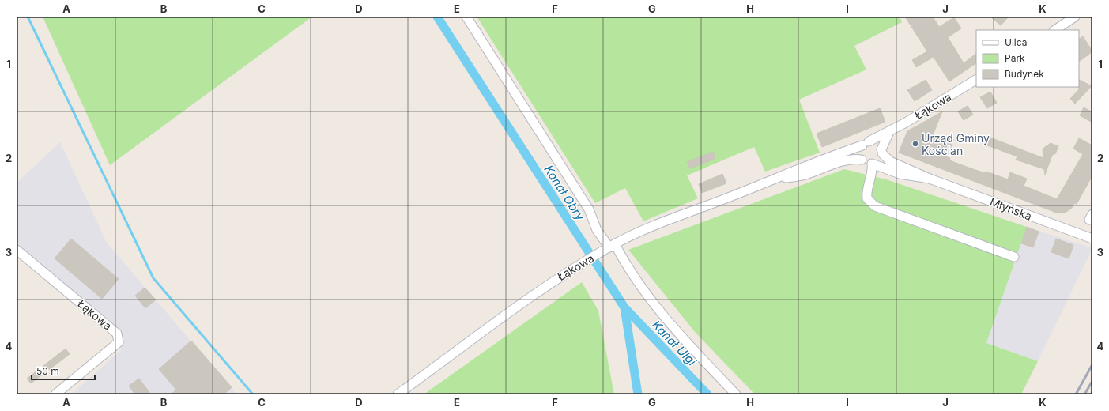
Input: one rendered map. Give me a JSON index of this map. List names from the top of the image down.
{
  "streets": {
    "street": ["Łąkowa", "Młyńska"]
  },
  "crossings": [
    ["Łąkowa", "Młyńska"]
  ],
  "water": ["Kanał Obry", "Kanał Ulgi"],
  "places": ["Urząd Gminy Kościan"],
  "legend": ["Ulica", "Park", "Budynek"],
  "scale_bar": "50 m",
  "grid": {
    "columns": [
      "A",
      "B",
      "C",
      "D",
      "E",
      "F",
      "G",
      "H",
      "I",
      "J",
      "K"
    ],
    "rows": [
      "1",
      "2",
      "3",
      "4"
    ]
  }
}
